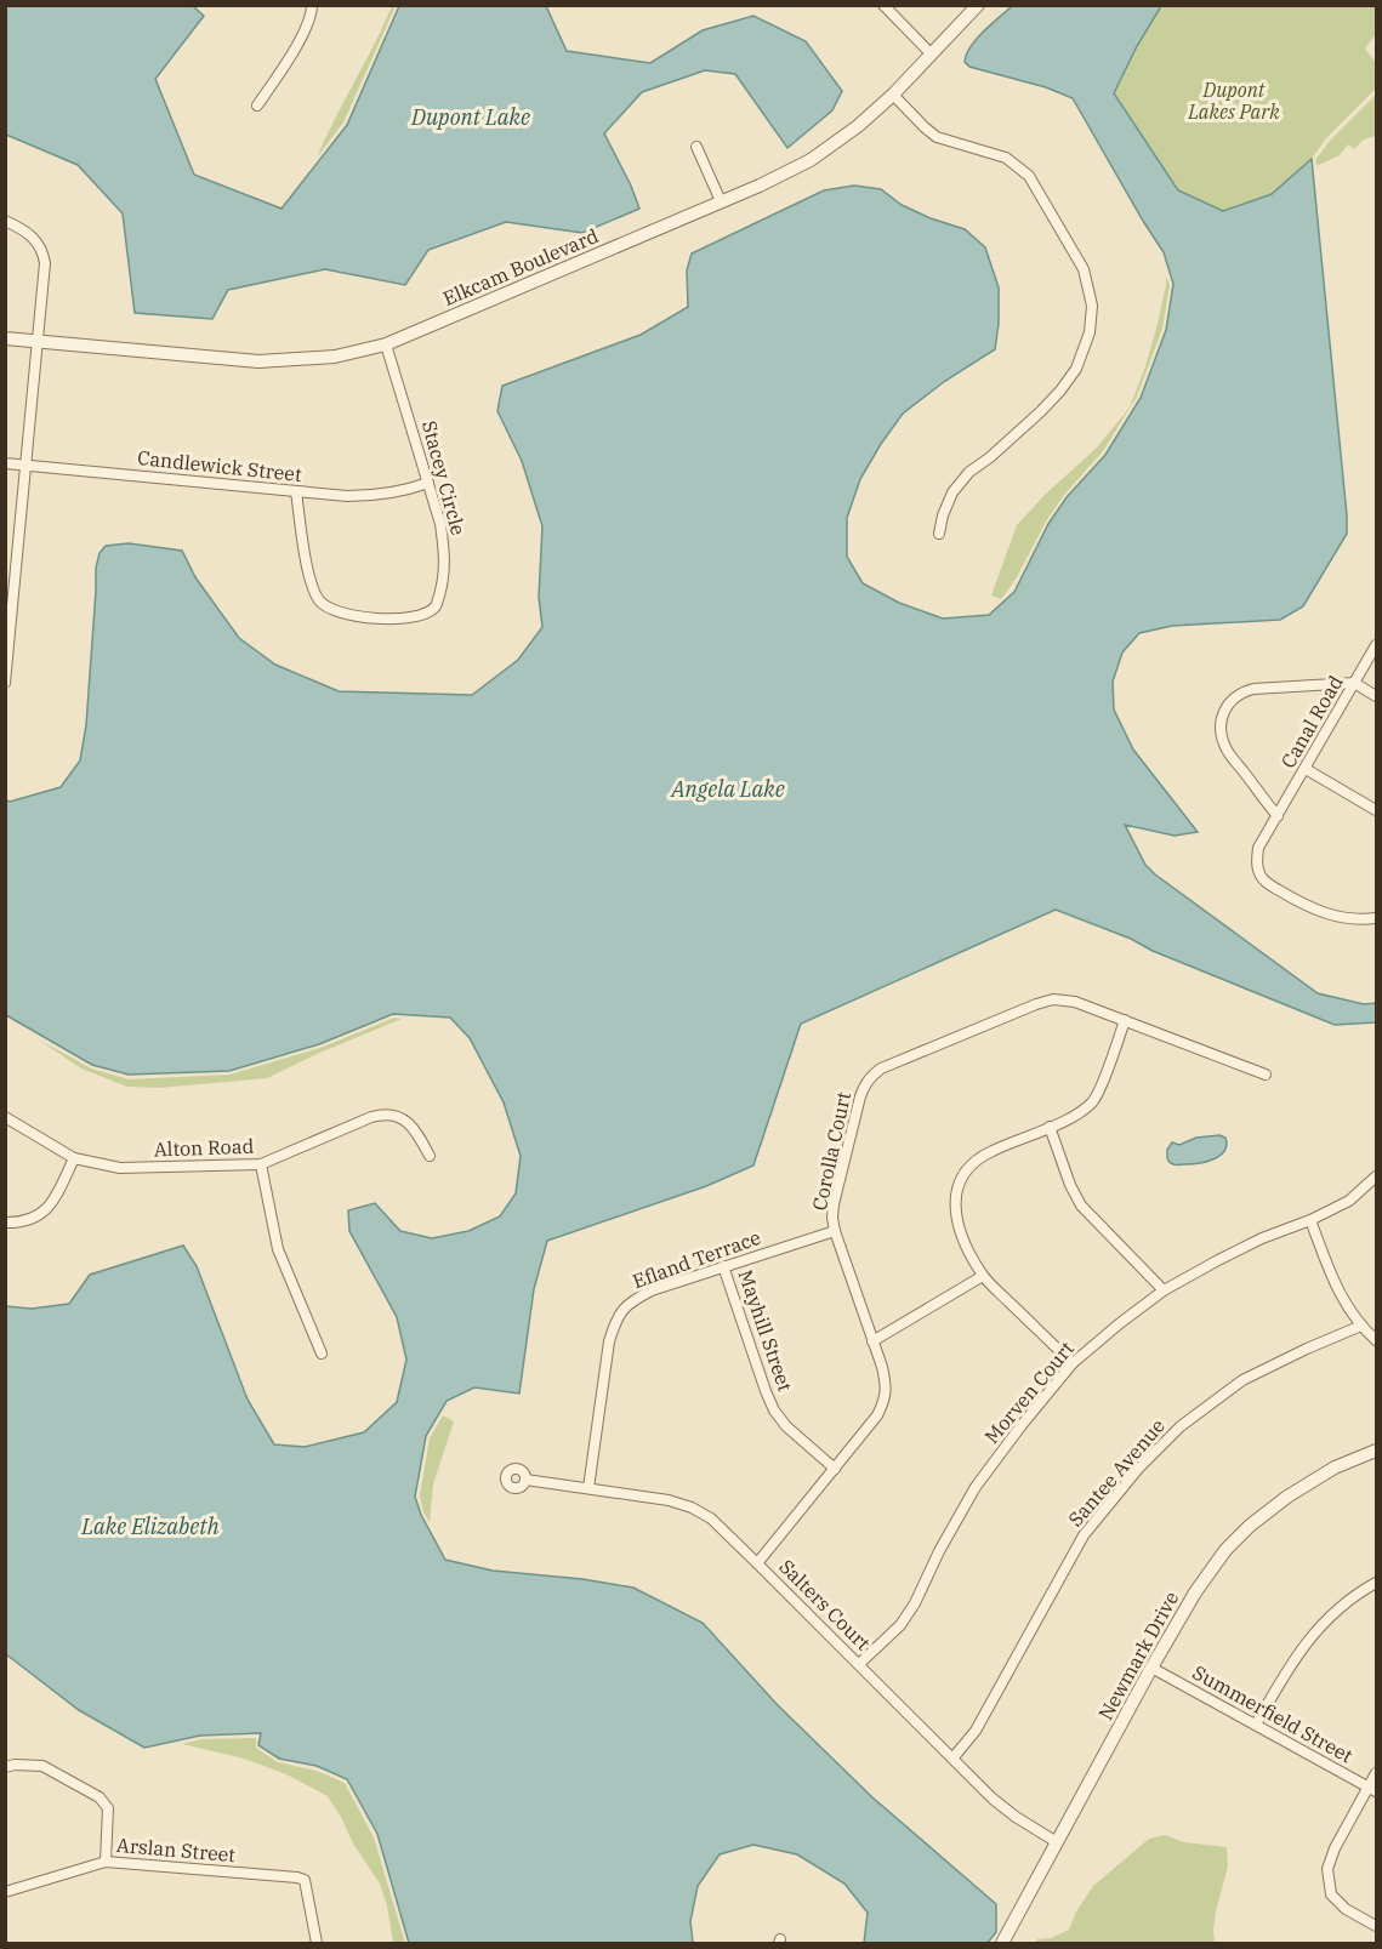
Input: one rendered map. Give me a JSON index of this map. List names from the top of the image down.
{
  "streets": {
    "street": [
      "Elkcam Boulevard",
      "Candlewick Street",
      "Stacey Circle",
      "Canal Road",
      "Alton Road",
      "Corolla Court",
      "Efland Terrace",
      "Mayhill Street",
      "Morven Court",
      "Santee Avenue",
      "Salters Court",
      "Newmark Drive",
      "Summerfield Street",
      "Arslan Street"
    ]
  },
  "crossings": [
    ["Elkcam Boulevard", "Stacey Circle"],
    ["Candlewick Street", "Stacey Circle"],
    ["Corolla Court", "Efland Terrace"],
    ["Corolla Court", "Mayhill Street"],
    ["Corolla Court", "Salters Court"],
    ["Efland Terrace", "Mayhill Street"],
    ["Efland Terrace", "Salters Court"],
    ["Morven Court", "Salters Court"],
    ["Santee Avenue", "Salters Court"],
    ["Salters Court", "Newmark Drive"],
    ["Newmark Drive", "Summerfield Street"]
  ],
  "water": ["Dupont Lake", "Angela Lake", "Lake Elizabeth"],
  "parks": ["Dupont Lakes Park"]
}
